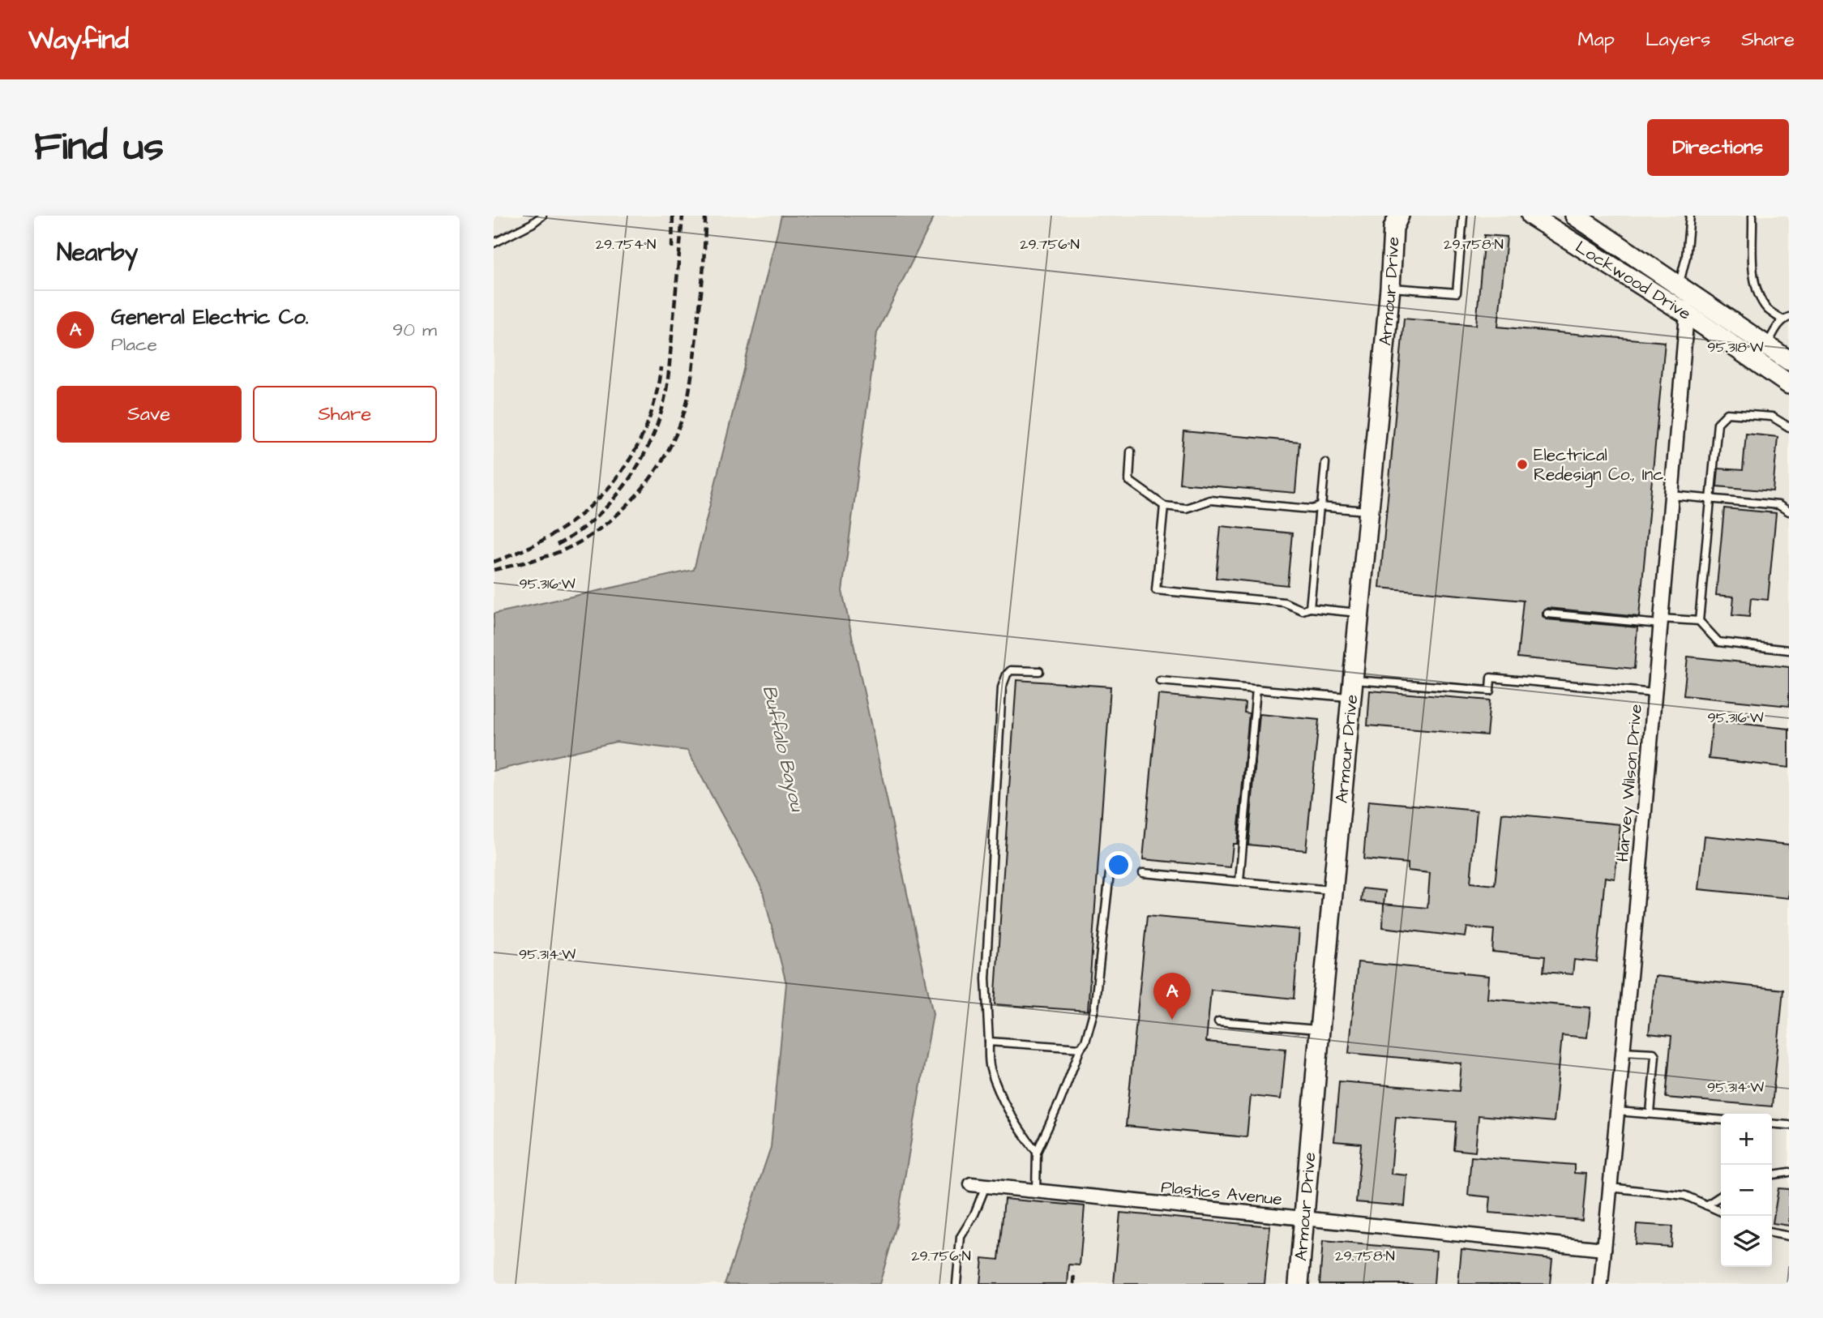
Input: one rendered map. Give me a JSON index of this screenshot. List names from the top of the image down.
{
  "streets": {
    "street": [
      "Lockwood Drive",
      "Armour Drive",
      "Harvey Wilson Drive",
      "Plastics Avenue"
    ]
  },
  "crossings": [
    ["Lockwood Drive", "Harvey Wilson Drive"],
    ["Armour Drive", "Plastics Avenue"],
    ["Harvey Wilson Drive", "Plastics Avenue"]
  ],
  "water": ["Buffalo Bayou"],
  "places": ["Electrical Redesign Co., Inc."],
  "page": {
    "header": "Wayfind",
    "nav": ["Map", "Layers", "Share"],
    "buttons": [
      "Directions",
      ["Save", "Share"]
    ],
    "title": "Find us",
    "heading": "Nearby",
    "list": [
      {
        "mark": "A",
        "name": "General Electric Co.",
        "note": "Place",
        "value": "90 m"
      }
    ],
    "pins": "A",
    "map_buttons": ["+", "−"]
  },
  "coordinates": [
    "29.754°N",
    "29.756°N",
    "29.758°N",
    "95.318°W",
    "95.316°W",
    "95.314°W"
  ]
}
